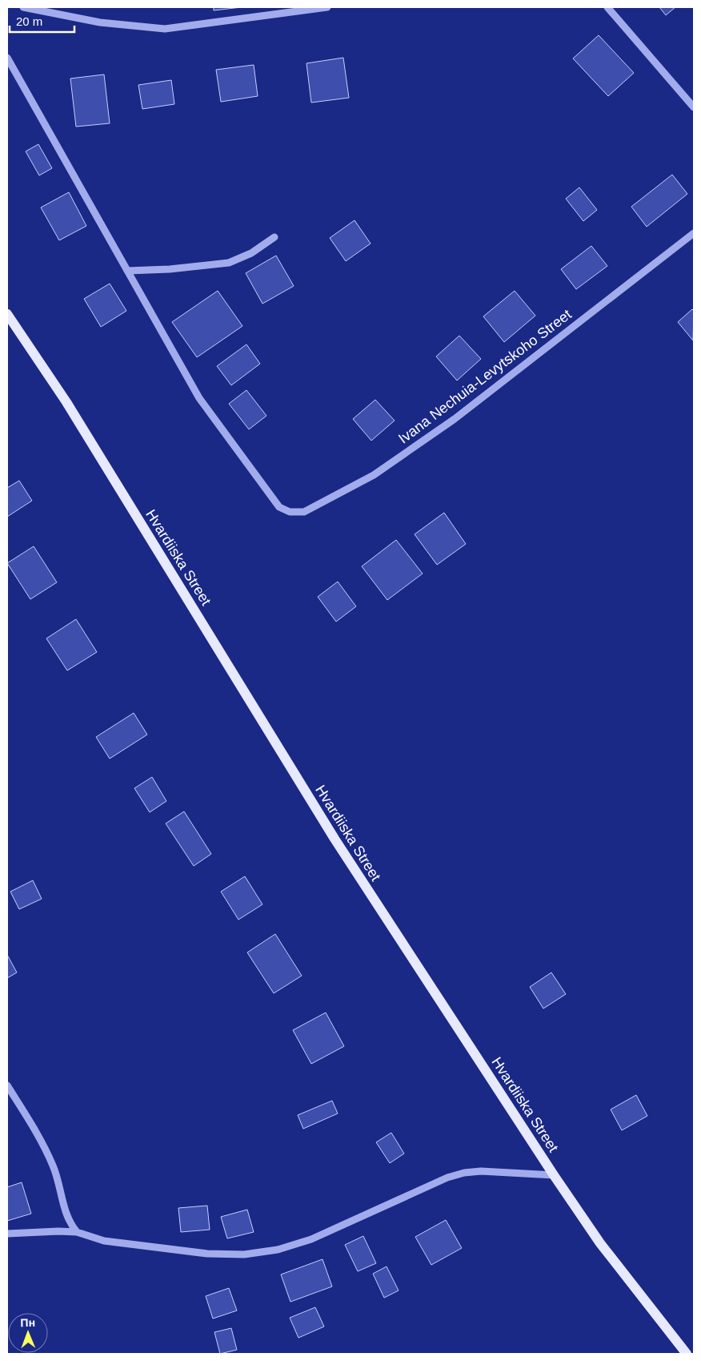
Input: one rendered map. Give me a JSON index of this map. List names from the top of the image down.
{
  "streets": {
    "main road": ["Hvardiiska Street"],
    "street": ["Ivana Nechuia-Levytskoho Street"]
  },
  "scale_bar": "20 m",
  "north": "top"
}
